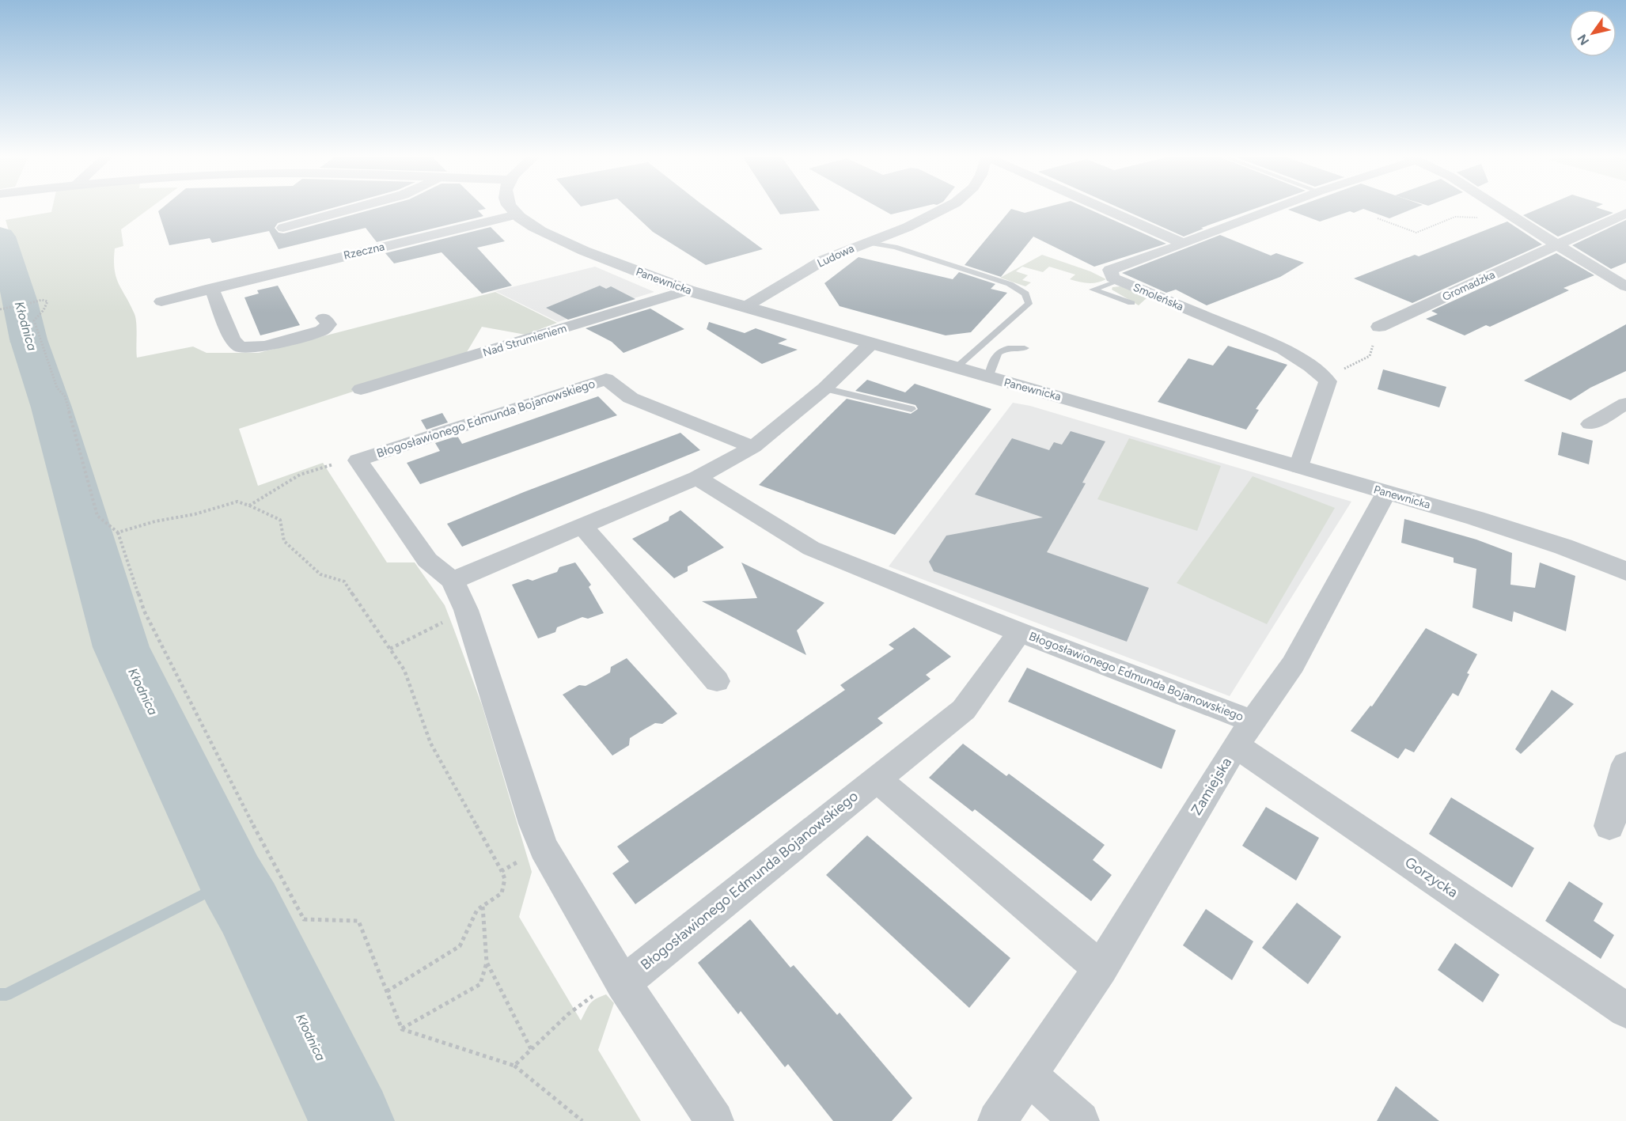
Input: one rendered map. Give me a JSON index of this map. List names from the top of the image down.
{
  "streets": {
    "street": [
      "Rzeczna",
      "Ludowa",
      "Panewnicka",
      "Gromadzka",
      "Smoleńska",
      "Nad Strumieniem",
      "Błogosławionego Edmunda Bojanowskiego",
      "Zamiejska",
      "Gorzycka"
    ]
  },
  "crossings": [
    ["Ludowa", "Panewnicka"],
    ["Panewnicka", "Nad Strumieniem"],
    ["Panewnicka", "Zamiejska"],
    ["Błogosławionego Edmunda Bojanowskiego", "Zamiejska"],
    ["Błogosławionego Edmunda Bojanowskiego", "Gorzycka"],
    ["Zamiejska", "Gorzycka"]
  ],
  "water": ["Kłodnica"],
  "north": "bottom left"
}
